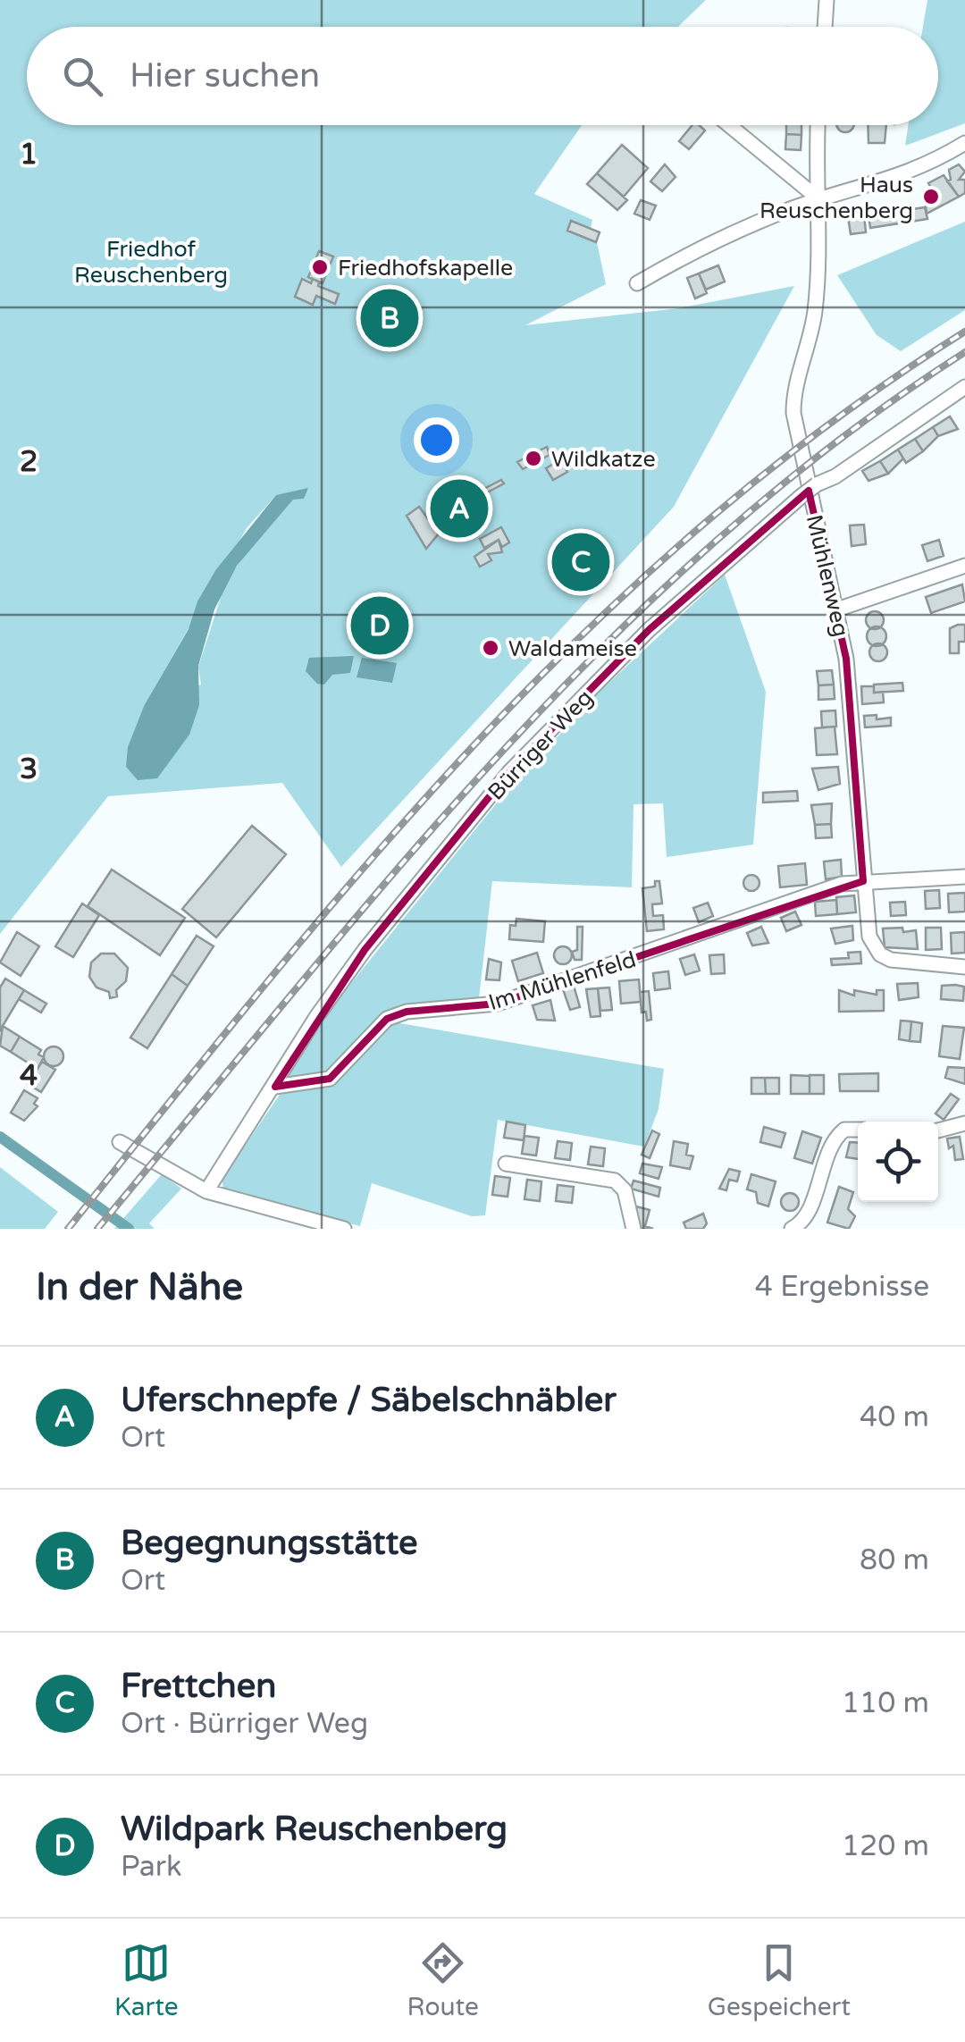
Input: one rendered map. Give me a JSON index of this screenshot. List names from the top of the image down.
{
  "streets": {
    "street": ["Mühlenweg", "Bürriger Weg", "Im Mühlenfeld"]
  },
  "crossings": [
    ["Mühlenweg", "Im Mühlenfeld"],
    ["Bürriger Weg", "Im Mühlenfeld"]
  ],
  "parks": ["Friedhof Reuschenberg"],
  "places": [
    "Haus Reuschenberg",
    "Friedhofskapelle",
    "Wildkatze",
    "Waldameise"
  ],
  "page": {
    "search": "Hier suchen",
    "pins": [
      "B",
      "A",
      "C",
      "D"
    ],
    "heading": ["In der Nähe", "4 Ergebnisse"],
    "list": [
      {
        "mark": "A",
        "name": "Uferschnepfe / Säbelschnäbler",
        "note": "Ort",
        "value": "40 m"
      },
      {
        "mark": "B",
        "name": "Begegnungsstätte",
        "note": "Ort",
        "value": "80 m"
      },
      {
        "mark": "C",
        "name": "Frettchen",
        "note": "Ort · Bürriger Weg",
        "value": "110 m"
      },
      {
        "mark": "D",
        "name": "Wildpark Reuschenberg",
        "note": "Park",
        "value": "120 m"
      }
    ],
    "nav": ["Karte", "Route", "Gespeichert"]
  },
  "grid": {
    "rows": [
      "1",
      "2",
      "3",
      "4"
    ]
  }
}
